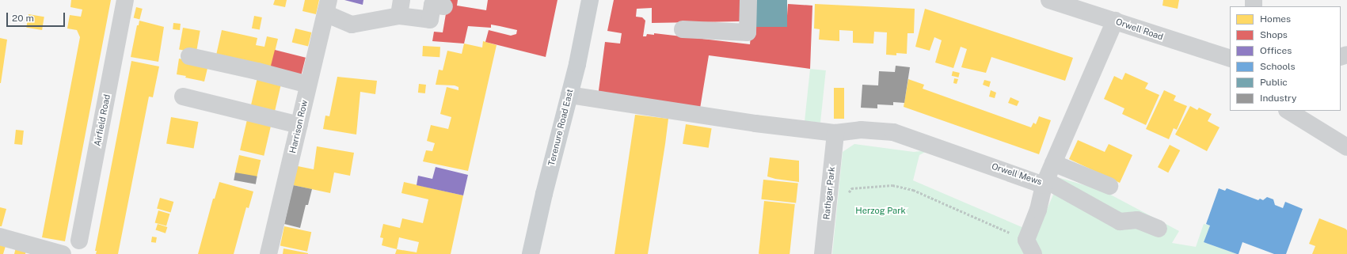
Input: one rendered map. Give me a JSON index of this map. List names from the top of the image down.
{
  "streets": {
    "main road": ["Terenure Road East"],
    "street": [
      "Orwell Road",
      "Airfield Road",
      "Harrison Row",
      "Orwell Mews",
      "Rathgar Park"
    ]
  },
  "crossings": [
    ["Orwell Road", "Orwell Mews"],
    ["Terenure Road East", "Orwell Mews"],
    ["Orwell Mews", "Rathgar Park"]
  ],
  "parks": ["Herzog Park"],
  "legend": [
    "Homes",
    "Shops",
    "Offices",
    "Schools",
    "Public",
    "Industry"
  ],
  "scale_bar": "20 m"
}
